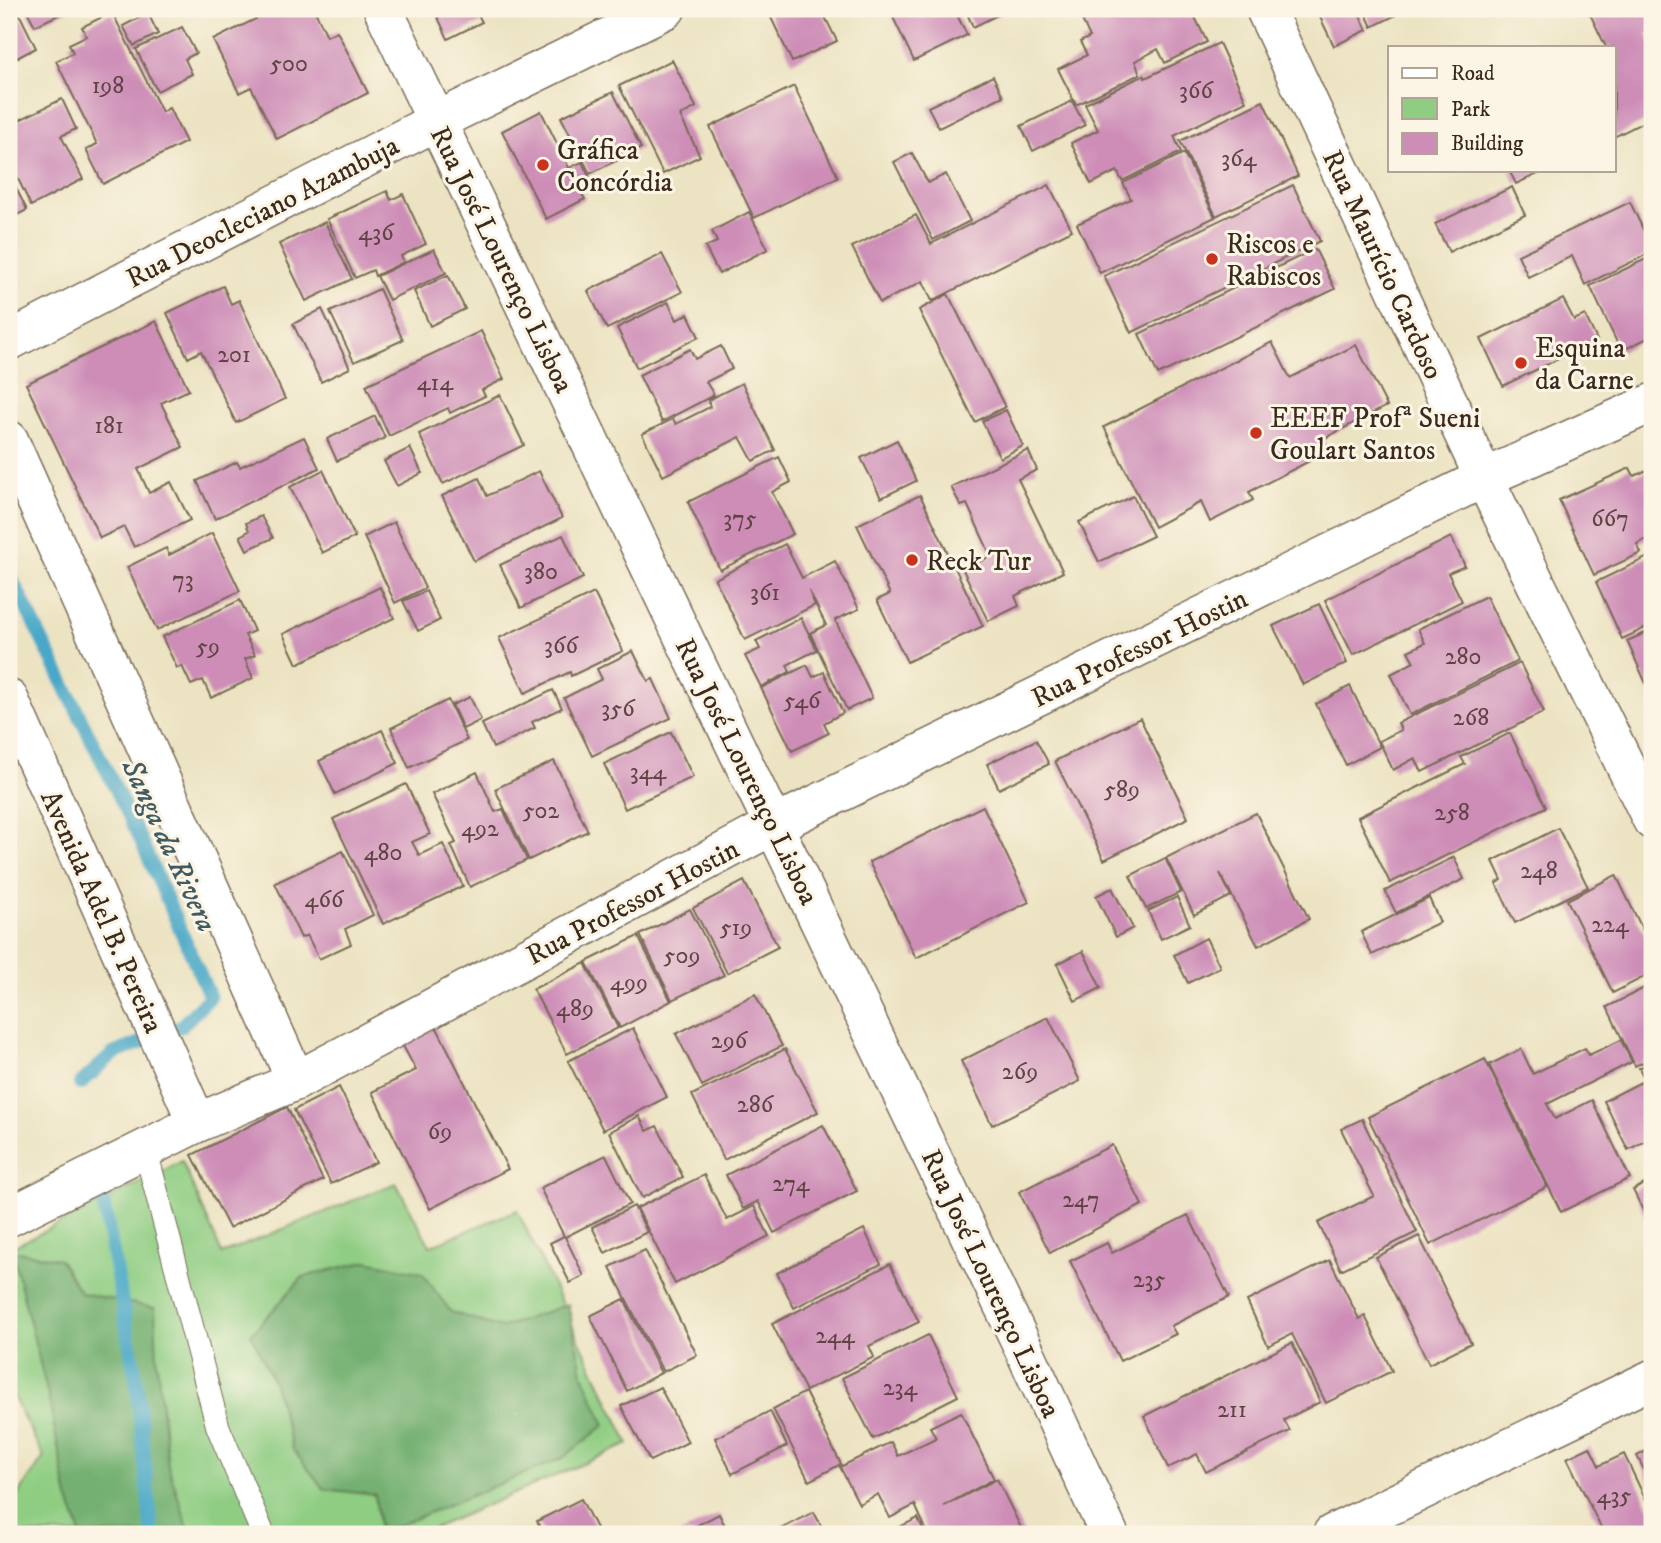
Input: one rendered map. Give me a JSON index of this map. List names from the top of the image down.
{
  "streets": {
    "street": [
      "Rua Deocleciano Azambuja",
      "Rua José Lourenço Lisboa",
      "Rua Maurício Cardoso",
      "Rua Professor Hostin",
      "Avenida Adel B. Pereira"
    ]
  },
  "crossings": [
    ["Rua Deocleciano Azambuja", "Rua José Lourenço Lisboa"],
    ["Rua José Lourenço Lisboa", "Rua Professor Hostin"],
    ["Rua Maurício Cardoso", "Rua Professor Hostin"],
    ["Rua Professor Hostin", "Avenida Adel B. Pereira"]
  ],
  "water": ["Sanga da Rivera"],
  "places": [
    "Gráfica Concórdia",
    "Riscos e Rabiscos",
    "Esquina da Carne",
    "EEEF Profª Sueni Goulart Santos",
    "Reck Tur"
  ],
  "house_numbers": [
    "500",
    "198",
    "366",
    "364",
    "436",
    "201",
    "414",
    "181",
    "375",
    "667",
    "380",
    "73",
    "361",
    "366",
    "59",
    "280",
    "546",
    "356",
    "268",
    "344",
    "589",
    "502",
    "258",
    "492",
    "480",
    "248",
    "466",
    "224",
    "519",
    "509",
    "499",
    "489",
    "296",
    "269",
    "286",
    "69",
    "274",
    "247",
    "235",
    "244",
    "234",
    "211",
    "435"
  ],
  "legend": ["Road", "Park", "Building"]
}
